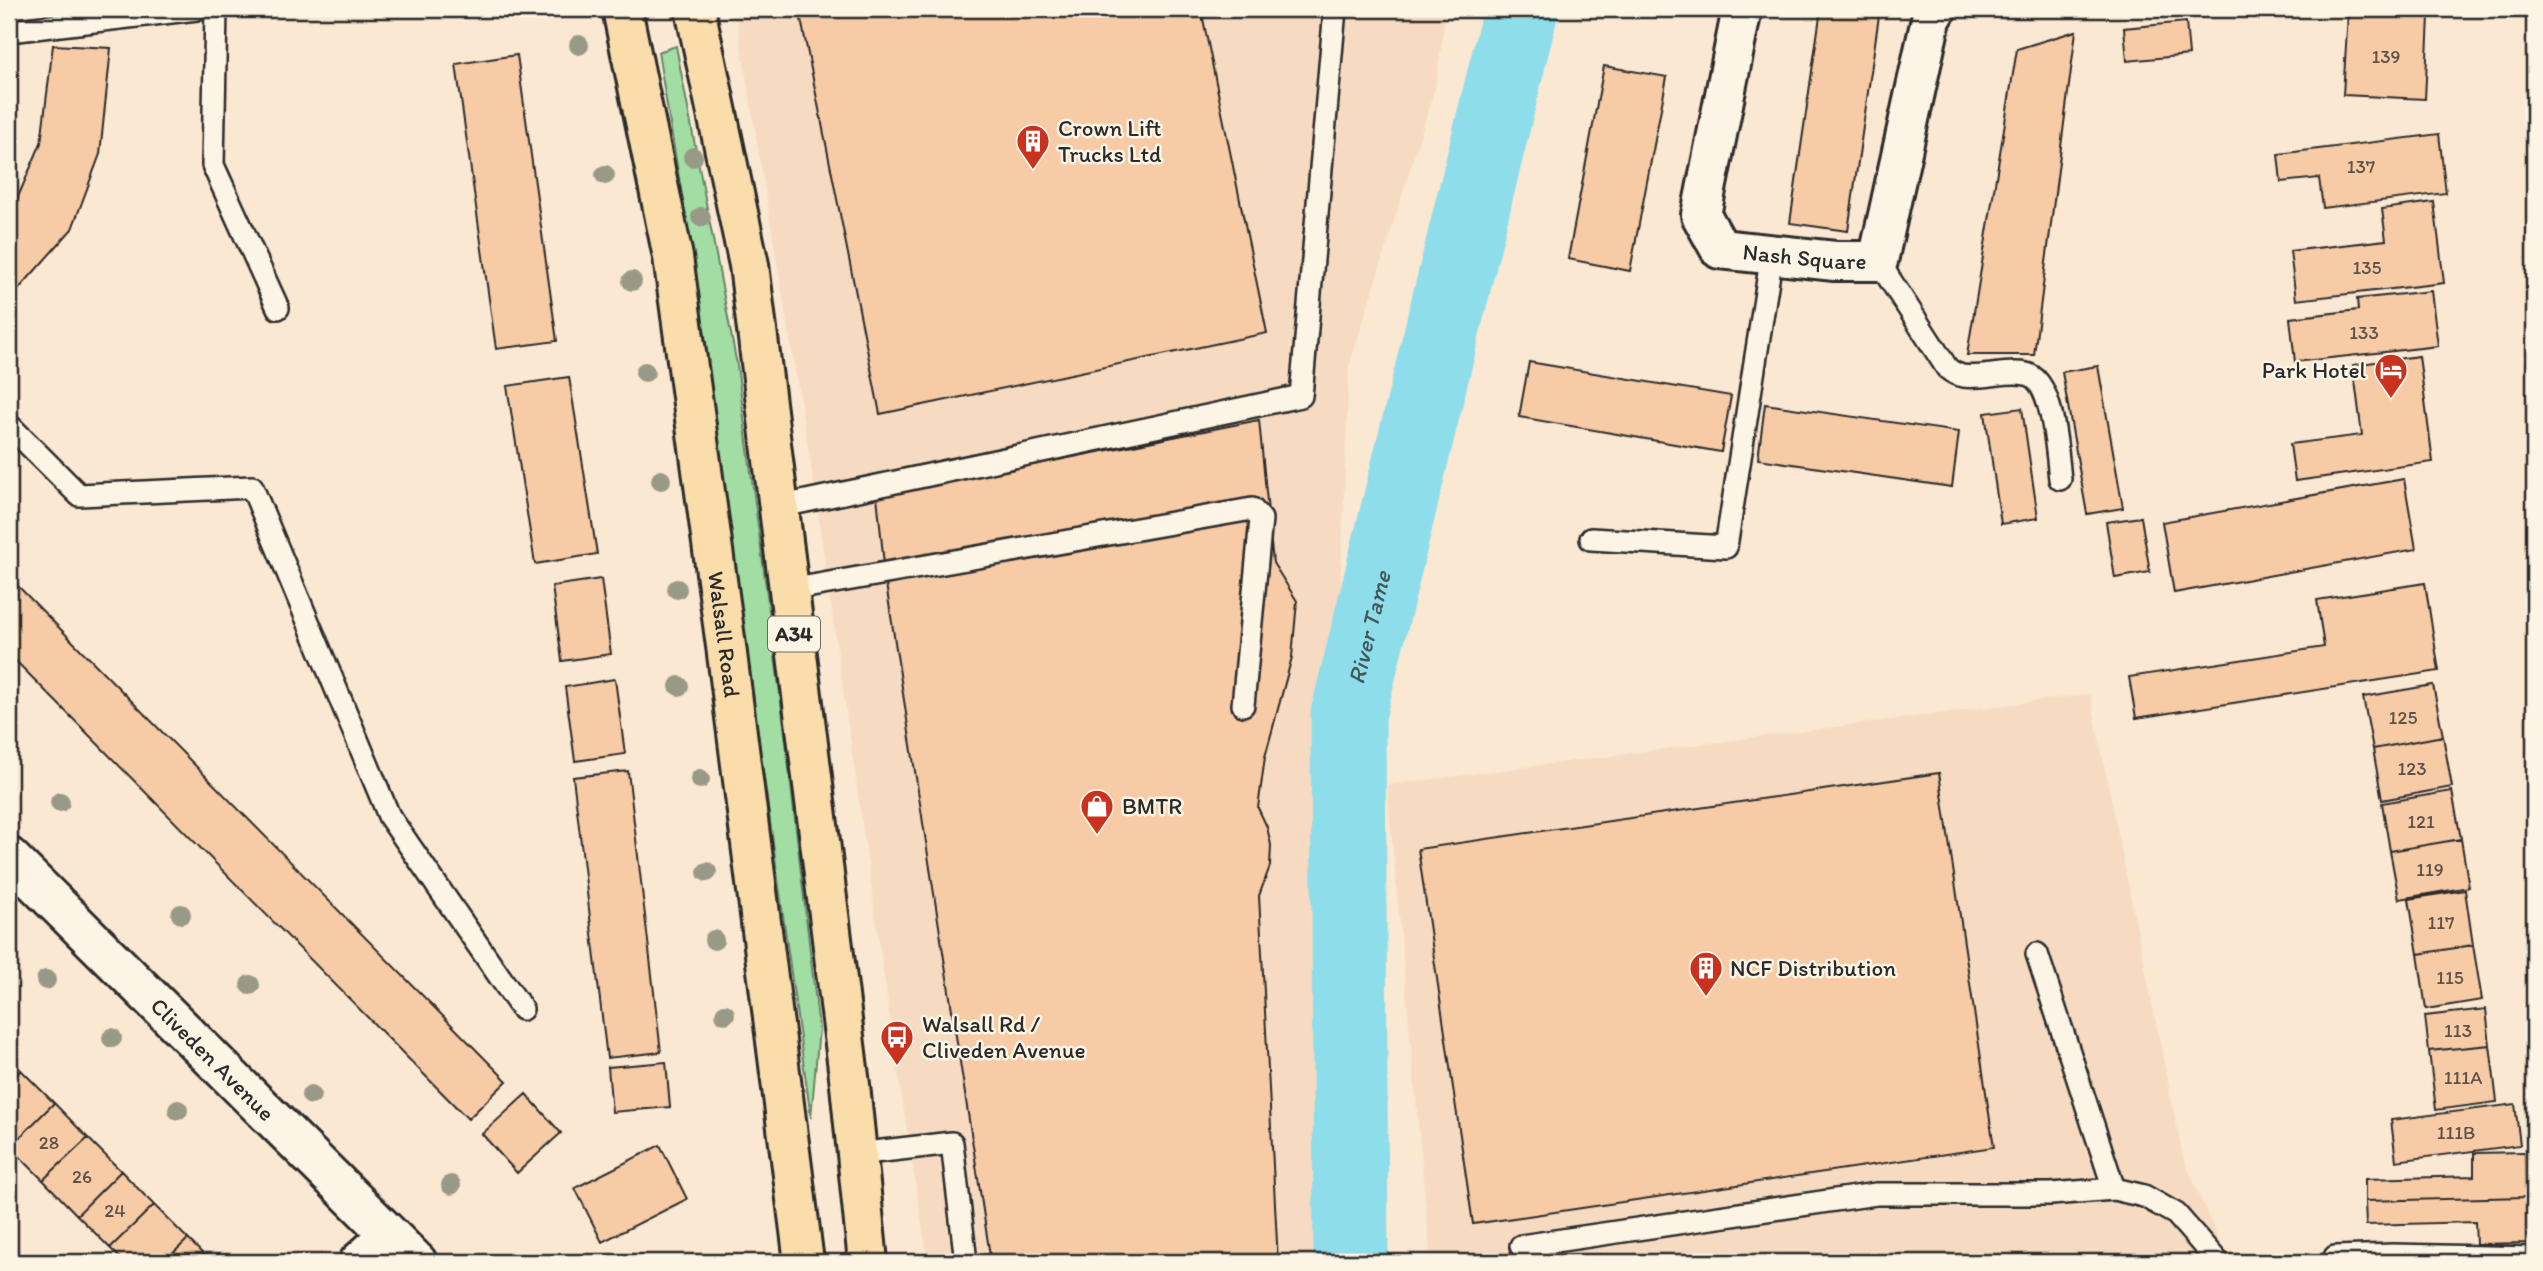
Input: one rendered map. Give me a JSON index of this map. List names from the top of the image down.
{
  "streets": {
    "highway": ["Walsall Road", "A34"],
    "street": ["Nash Square", "Cliveden Avenue"]
  },
  "water": ["River Tame"],
  "places": {
    "building": ["Crown Lift Trucks Ltd", "NCF Distribution"],
    "hotel": ["Park Hotel"],
    "shop": ["BMTR"],
    "bus stop": ["Walsall Rd / Cliveden Avenue"]
  },
  "house_numbers": [
    "139",
    "137",
    "135",
    "133",
    "125",
    "123",
    "121",
    "119",
    "117",
    "115",
    "113",
    "111A",
    "111B",
    "28",
    "26",
    "24"
  ]
}
